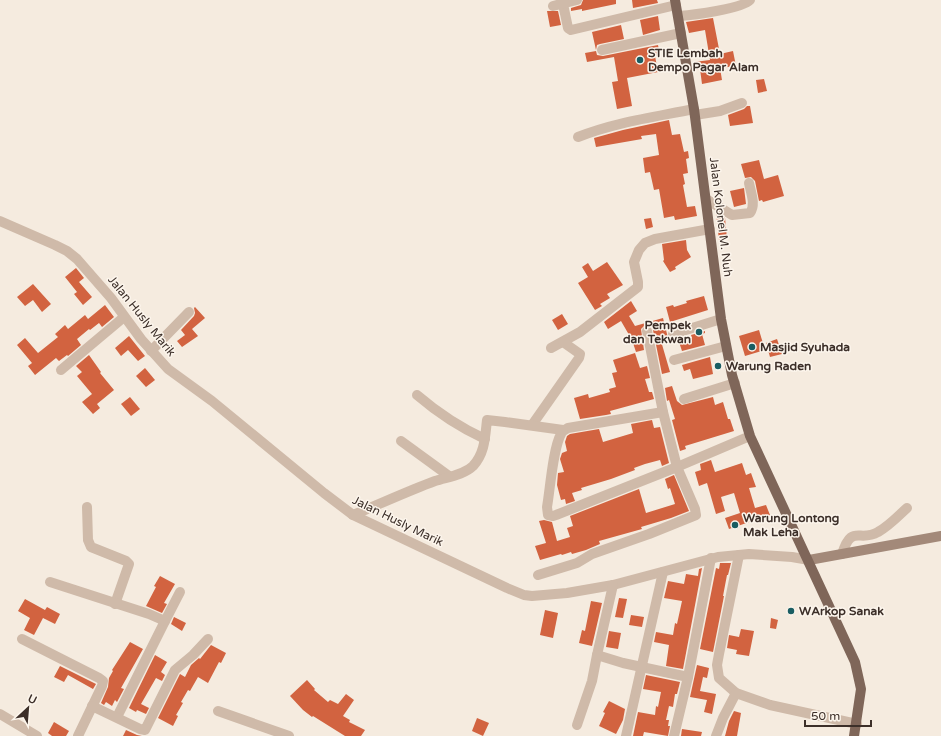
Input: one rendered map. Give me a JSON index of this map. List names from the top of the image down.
{
  "streets": {
    "main road": ["Jalan Kolonel M. Nuh"],
    "street": ["Jalan Husly Marik"]
  },
  "crossings": [
    ["Jalan Kolonel M. Nuh", "Jalan Husly Marik"]
  ],
  "places": [
    "STIE Lembah Dempo Pagar Alam",
    "Pempek dan Tekwan",
    "Masjid Syuhada",
    "Warung Raden",
    "Warung Lontong Mak Leha",
    "WArkop Sanak"
  ],
  "scale_bar": "50 m",
  "north": "top right"
}
